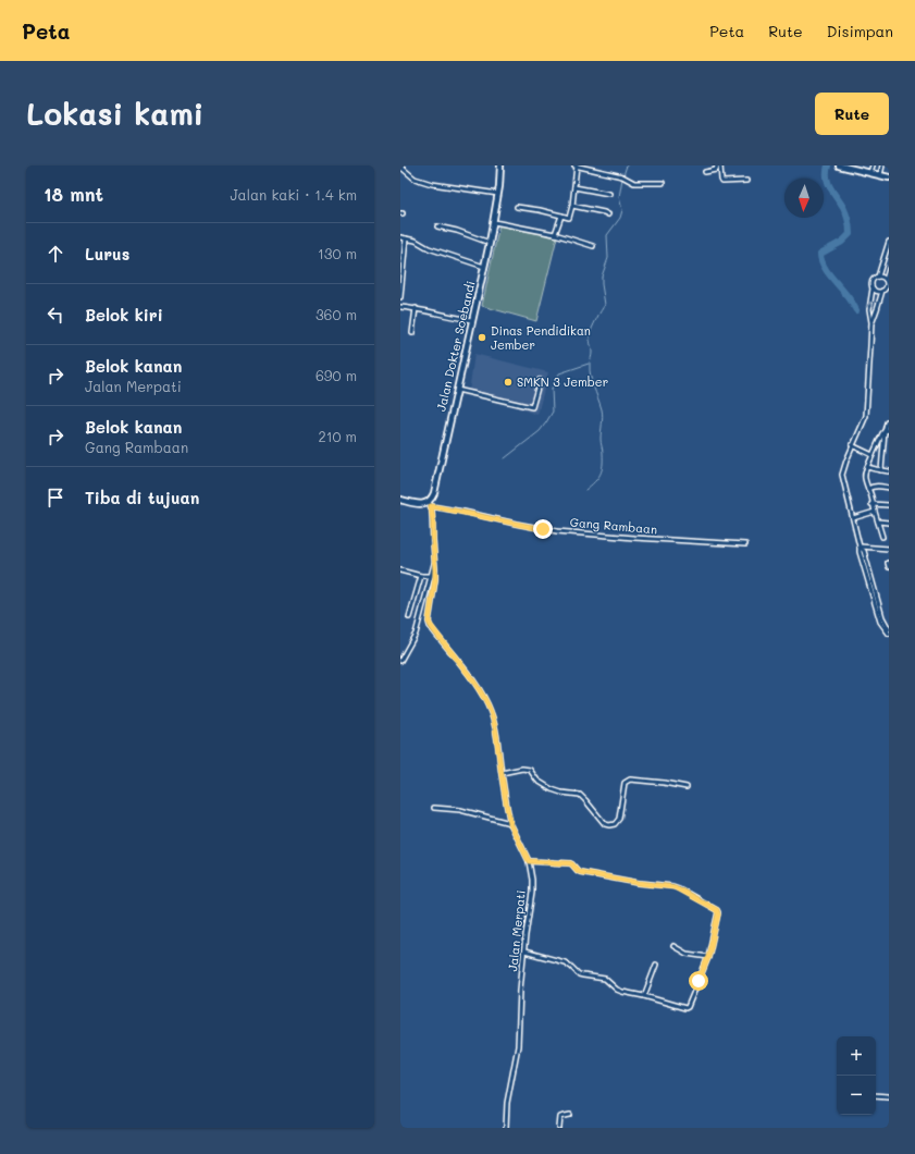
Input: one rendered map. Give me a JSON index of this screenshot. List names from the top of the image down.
{
  "streets": {
    "main road": ["Jalan Dokter Soebandi"],
    "street": ["Gang Rambaan", "Jalan Merpati"]
  },
  "crossings": [
    ["Jalan Dokter Soebandi", "Gang Rambaan"],
    ["Jalan Dokter Soebandi", "Jalan Merpati"],
    ["Gang Rambaan", "Jalan Merpati"]
  ],
  "places": ["Dinas Pendidikan Jember", "SMKN 3 Jember"],
  "north": "bottom",
  "page": {
    "header": "Peta",
    "nav": ["Peta", "Rute", "Disimpan"],
    "buttons": "Rute",
    "title": "Lokasi kami",
    "heading": ["18 mnt", "Jalan kaki · 1.4 km"],
    "list": [
      ["Lurus", "130 m"],
      ["Belok kiri", "360 m"],
      ["Belok kanan", "Jalan Merpati", "690 m"],
      ["Belok kanan", "Gang Rambaan", "210 m"],
      "Tiba di tujuan"
    ],
    "map_buttons": ["+", "−"]
  }
}
